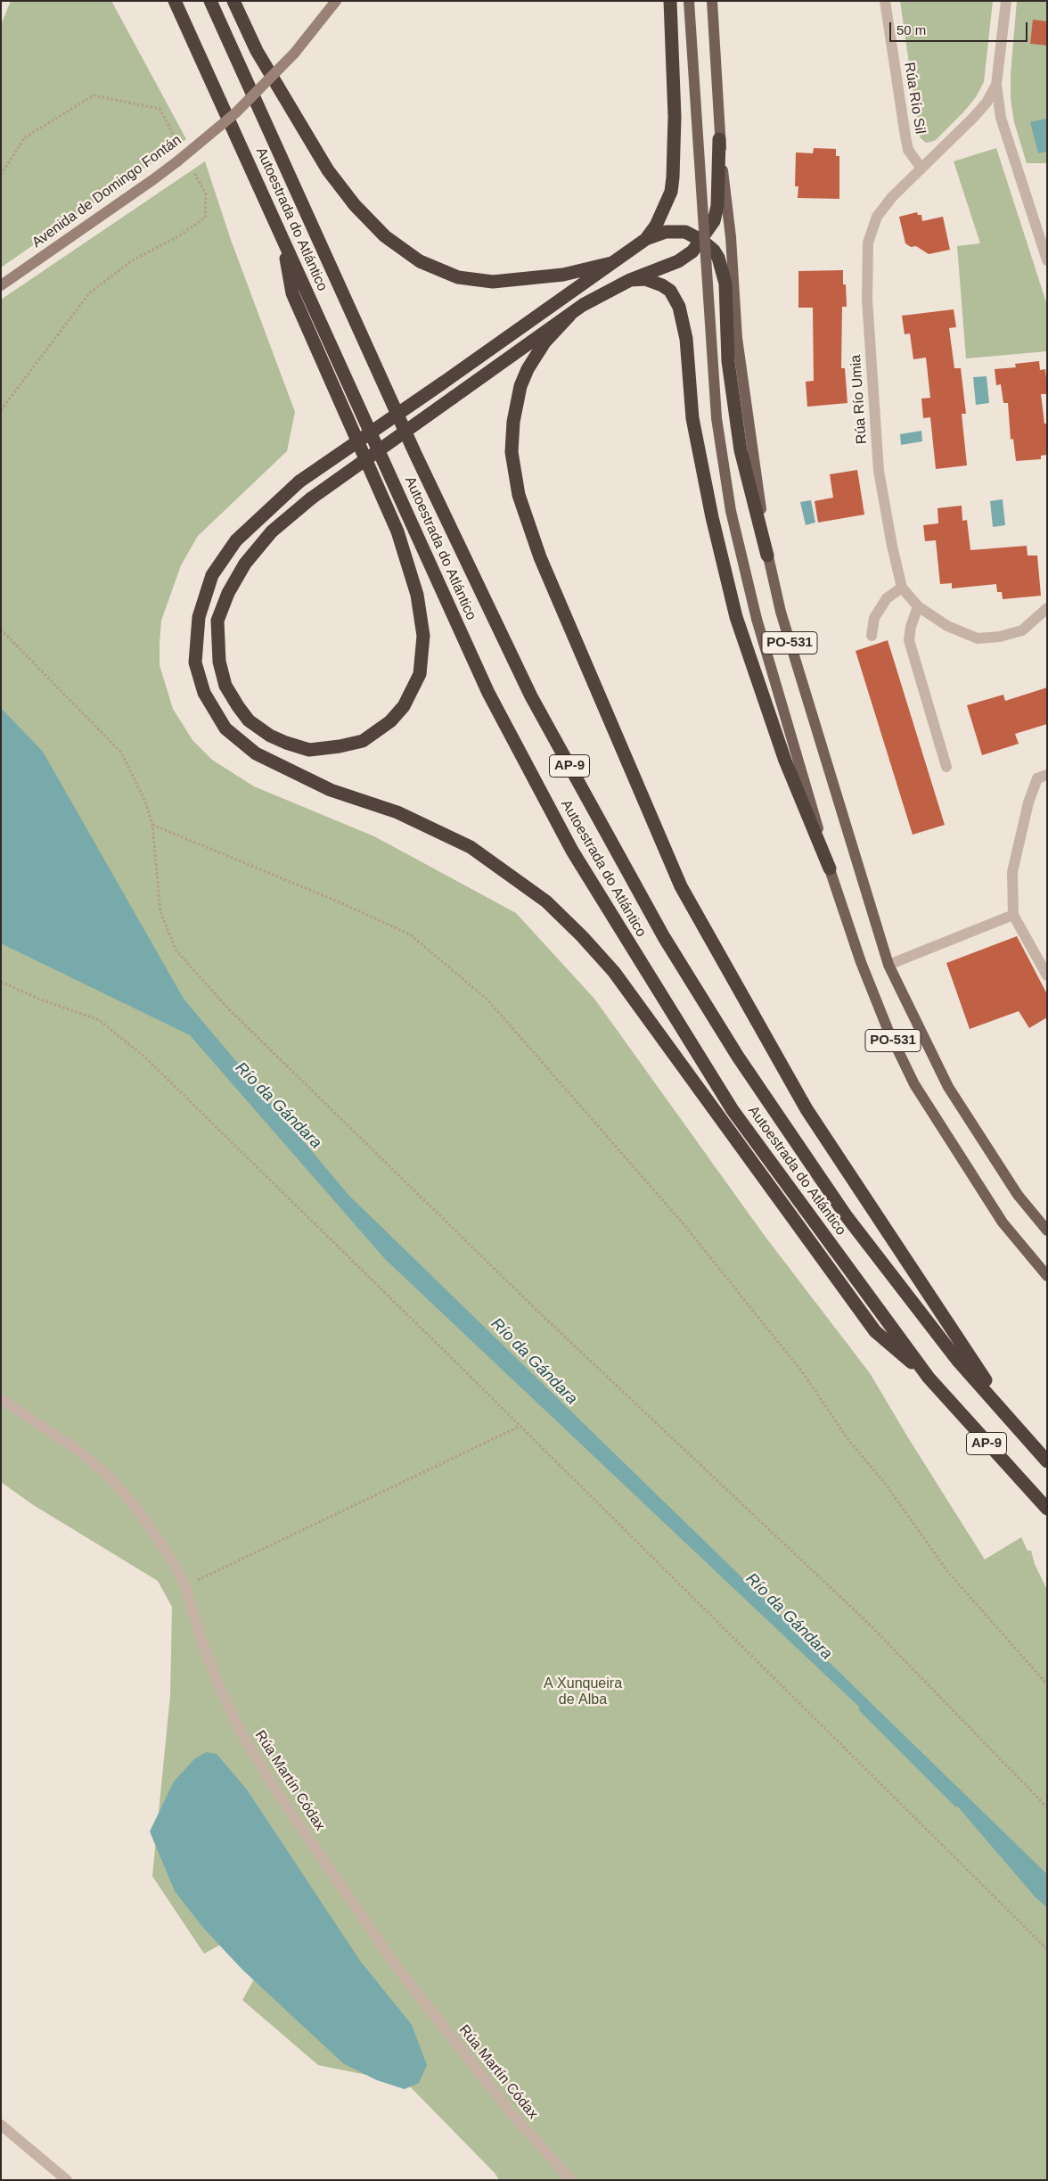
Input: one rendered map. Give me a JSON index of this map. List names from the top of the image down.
{
  "streets": {
    "highway": ["Autoestrada do Atlántico", "AP-9"],
    "main road": ["Avenida de Domingo Fontán", "PO-531"],
    "street": ["Rúa Río Sil", "Rúa Río Umia", "Rúa Martín Códax"]
  },
  "crossings": [
    ["Rúa Río Sil", "Rúa Río Umia"]
  ],
  "water": ["Río da Gándara"],
  "parks": ["A Xunqueira de Alba"],
  "scale_bar": "50 m"
}
